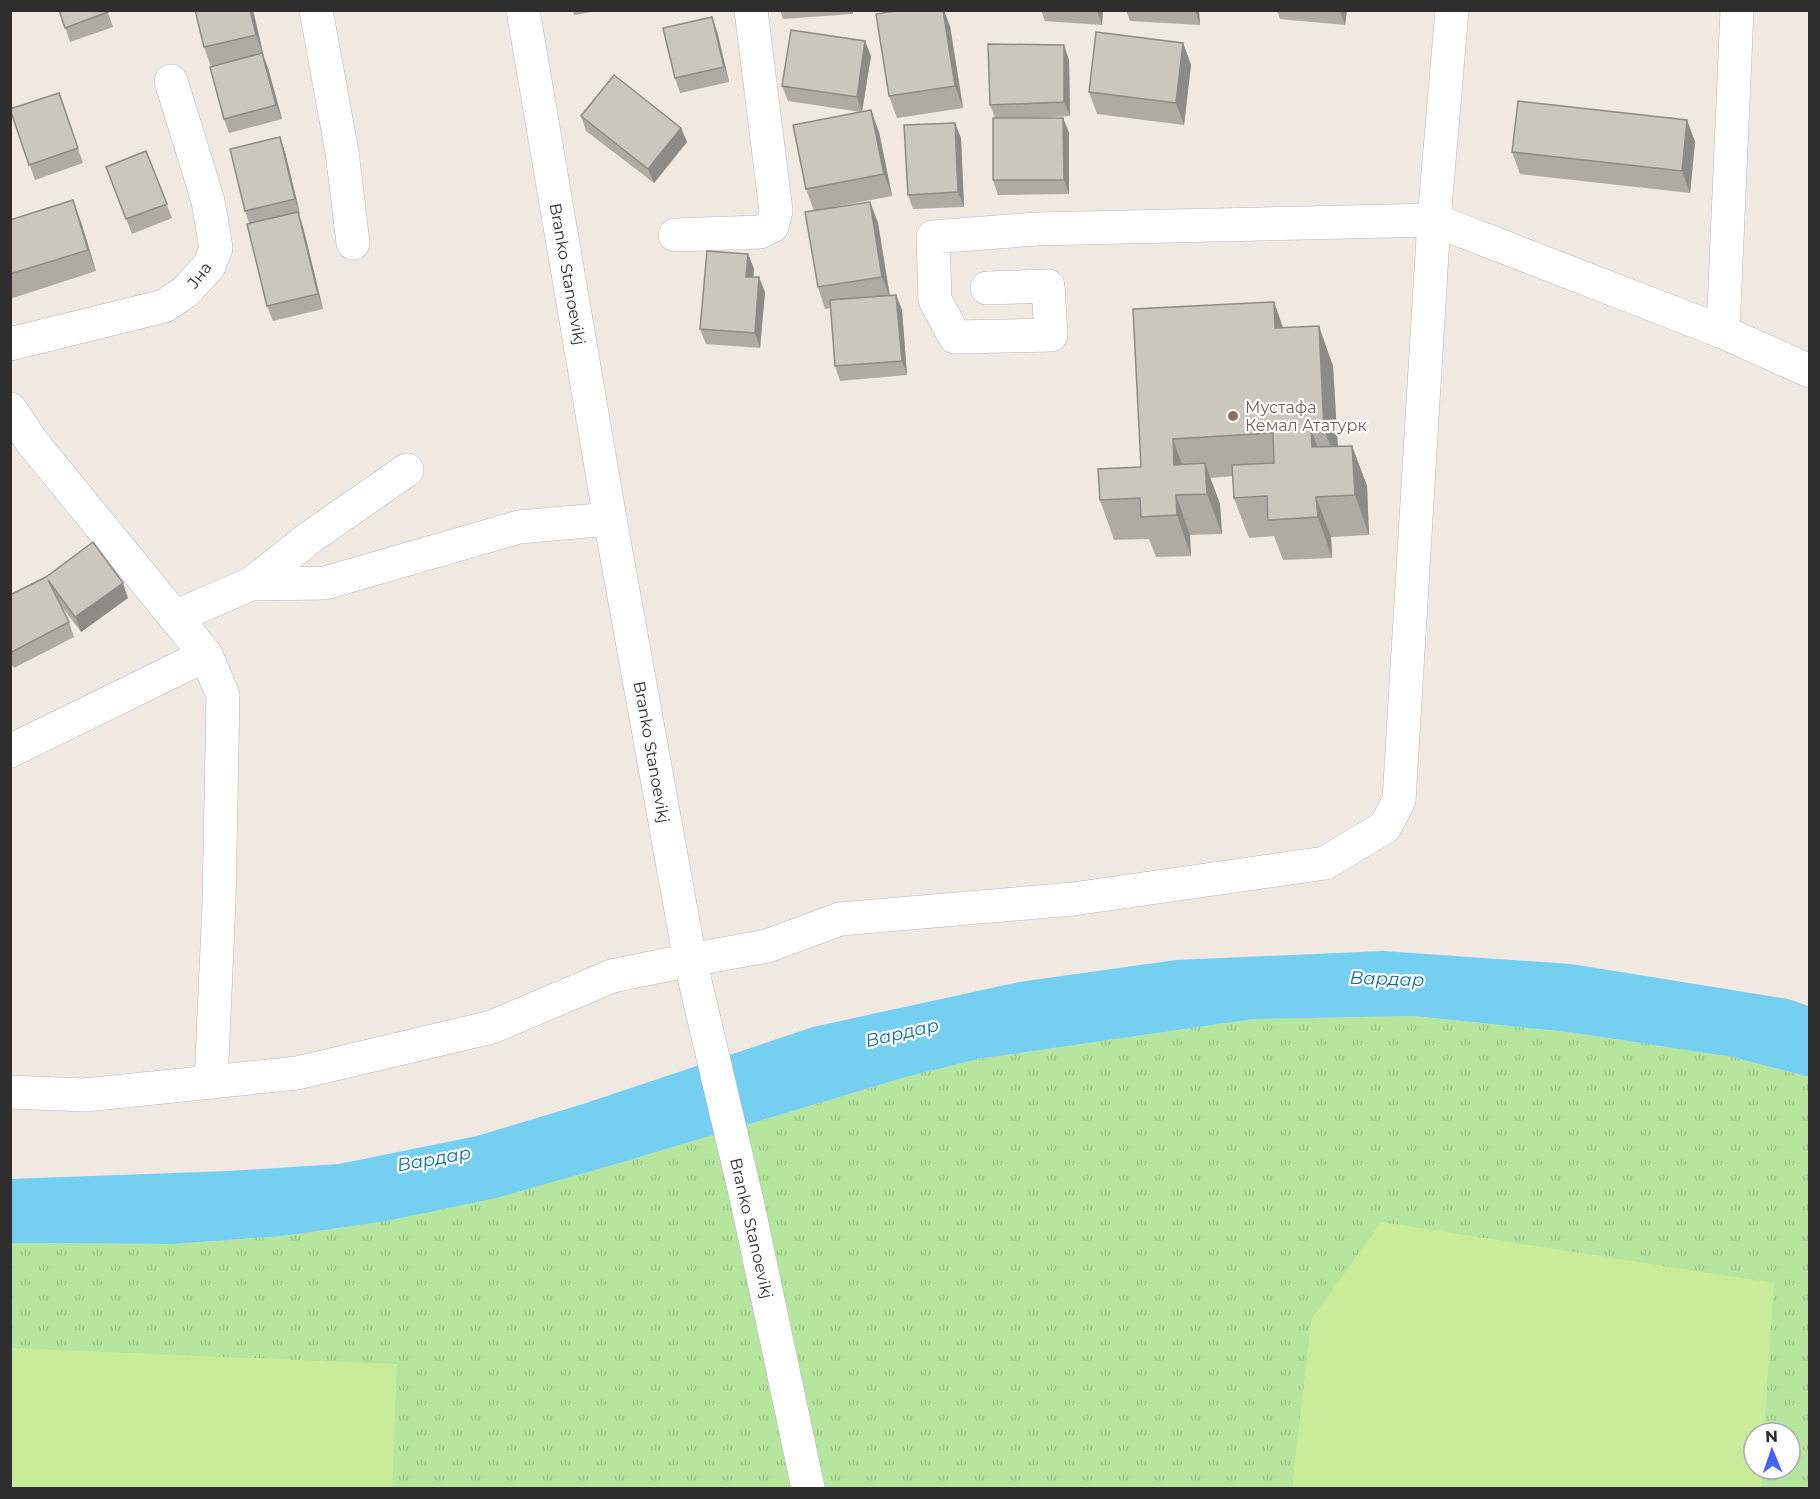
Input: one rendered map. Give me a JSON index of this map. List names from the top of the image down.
{
  "streets": {
    "street": ["Branko Stanoevikj", "Јна"]
  },
  "water": ["Вардар"],
  "places": ["Мустафа Кемал Ататурк"],
  "north": "top"
}
